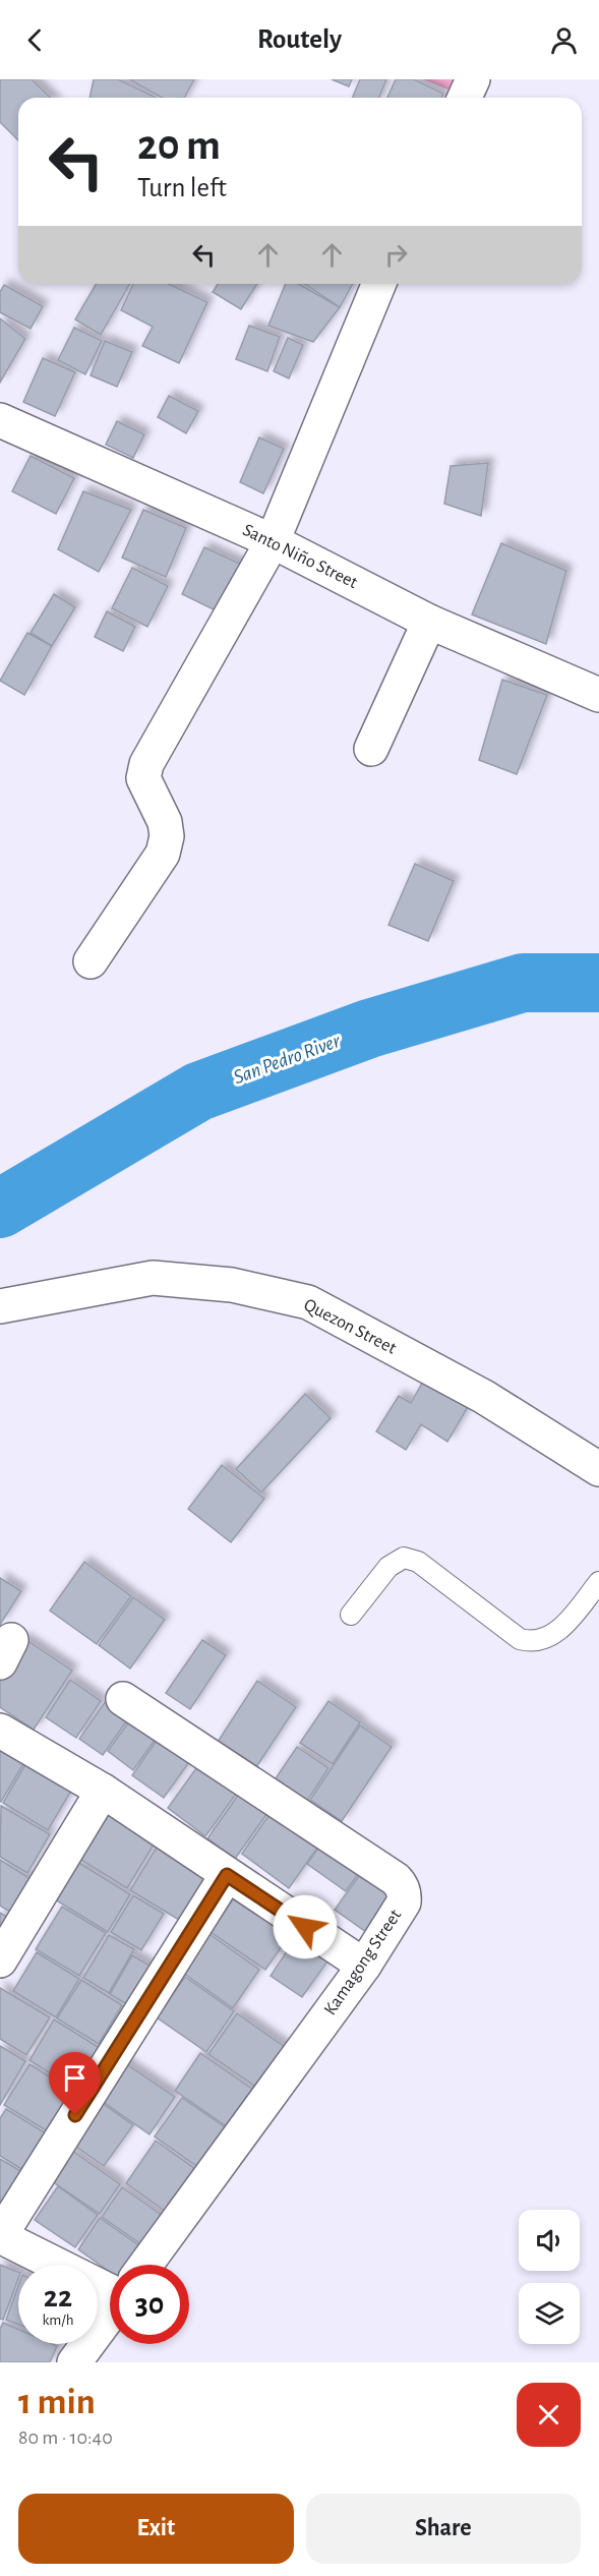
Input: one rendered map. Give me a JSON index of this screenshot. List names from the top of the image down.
{
  "streets": {
    "street": ["Santo Niño Street", "Quezon Street", "Kamagong Street"]
  },
  "water": ["San Pedro River"],
  "page": {
    "header": "Routely",
    "turn": ["20 m", "Turn left"],
    "speed": "22 km/h",
    "limit": "30",
    "heading": ["1 min", "80 m · 10:40"],
    "buttons": ["Exit", "Share"]
  }
}
